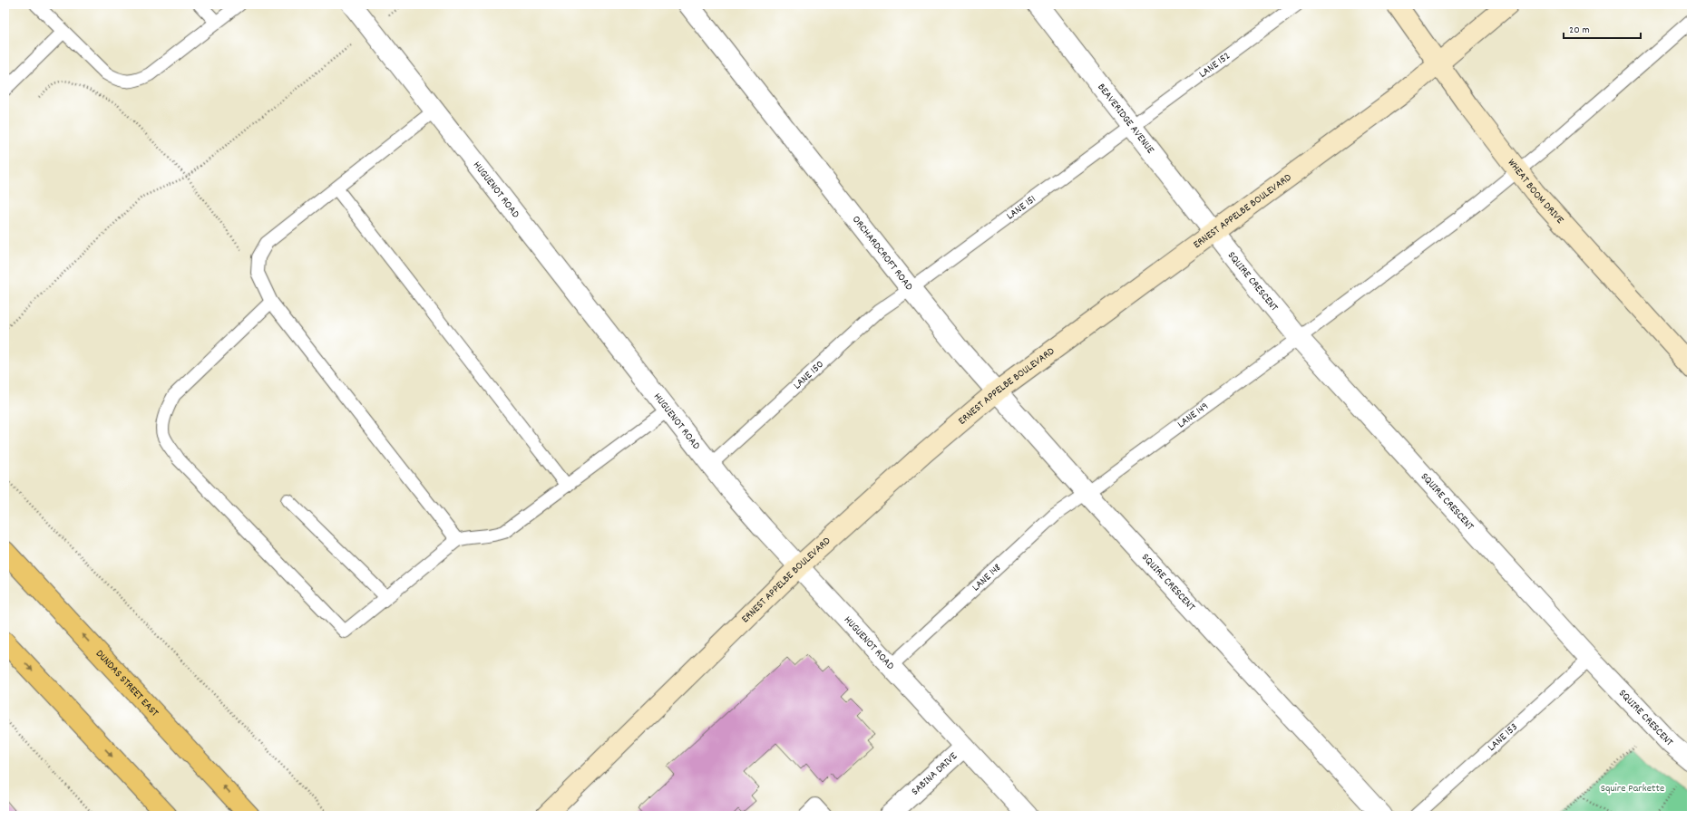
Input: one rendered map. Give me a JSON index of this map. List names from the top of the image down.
{
  "streets": {
    "main road": ["DUNDAS STREET EAST"],
    "street": [
      "BEAVERIDGE AVENUE",
      "HUGUENOT ROAD",
      "WHEAT BOOM DRIVE",
      "ERNEST APPELBE BOULEVARD",
      "ORCHARDCROFT ROAD",
      "SQUIRE CRESCENT",
      "SABINA DRIVE"
    ],
    "lane": [
      "LANE 152",
      "LANE 151",
      "LANE 150",
      "LANE 149",
      "LANE 148",
      "LANE 153"
    ]
  },
  "crossings": [
    ["LANE 152", "BEAVERIDGE AVENUE"],
    ["LANE 152", "LANE 151"],
    ["BEAVERIDGE AVENUE", "LANE 151"],
    ["BEAVERIDGE AVENUE", "ERNEST APPELBE BOULEVARD"],
    ["BEAVERIDGE AVENUE", "SQUIRE CRESCENT"],
    ["HUGUENOT ROAD", "ERNEST APPELBE BOULEVARD"],
    ["HUGUENOT ROAD", "LANE 150"],
    ["HUGUENOT ROAD", "LANE 148"],
    ["HUGUENOT ROAD", "SABINA DRIVE"],
    ["WHEAT BOOM DRIVE", "ERNEST APPELBE BOULEVARD"],
    ["WHEAT BOOM DRIVE", "LANE 149"],
    ["LANE 151", "ORCHARDCROFT ROAD"],
    ["LANE 151", "LANE 150"],
    ["ERNEST APPELBE BOULEVARD", "ORCHARDCROFT ROAD"],
    ["ERNEST APPELBE BOULEVARD", "SQUIRE CRESCENT"],
    ["ORCHARDCROFT ROAD", "SQUIRE CRESCENT"],
    ["ORCHARDCROFT ROAD", "LANE 150"],
    ["ORCHARDCROFT ROAD", "LANE 149"],
    ["ORCHARDCROFT ROAD", "LANE 148"],
    ["SQUIRE CRESCENT", "LANE 149"],
    ["SQUIRE CRESCENT", "LANE 148"],
    ["SQUIRE CRESCENT", "LANE 153"],
    ["LANE 149", "LANE 148"]
  ],
  "parks": ["Squire Parkette"],
  "scale_bar": "20 m"
}
